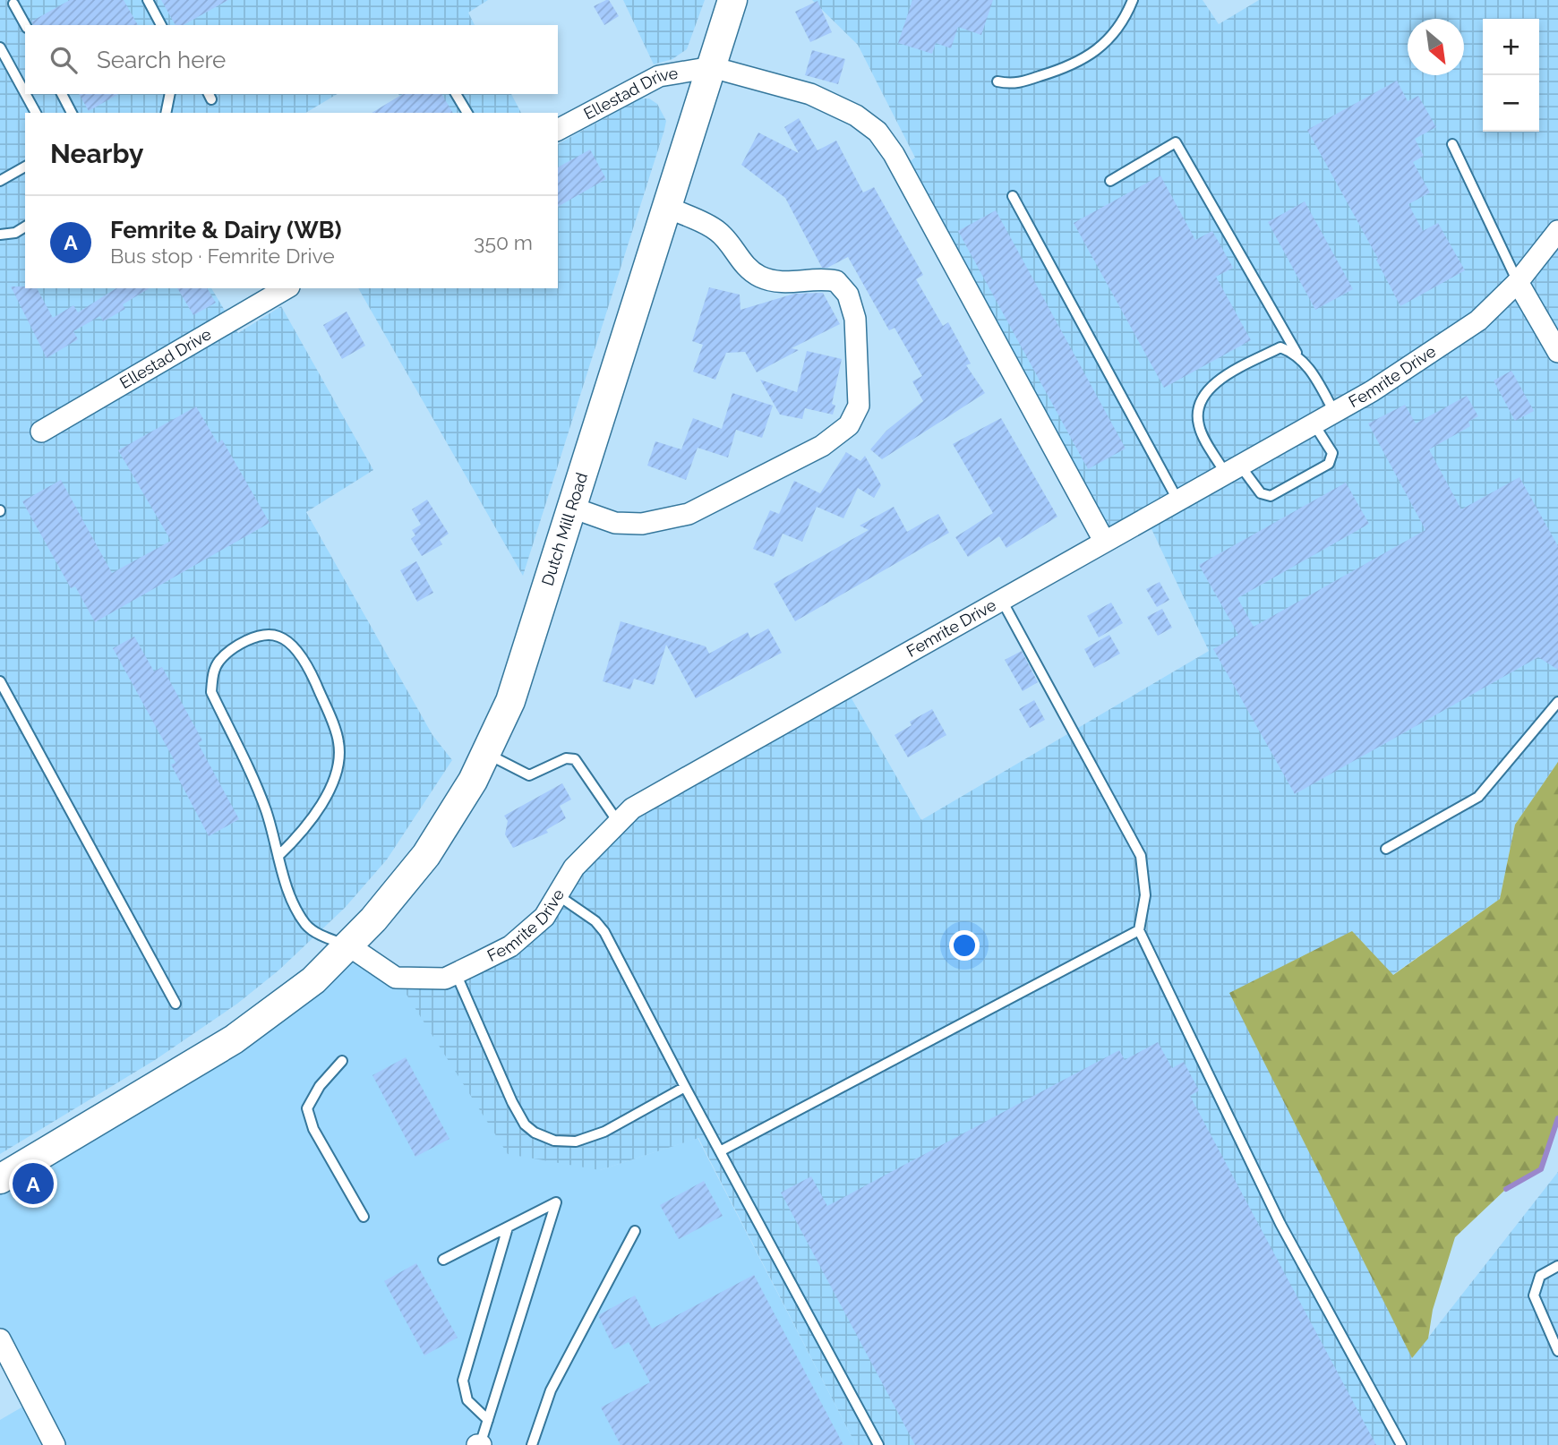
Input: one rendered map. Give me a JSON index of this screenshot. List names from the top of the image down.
{
  "streets": {
    "street": ["Ellestad Drive", "Femrite Drive", "Dutch Mill Road"]
  },
  "crossings": [
    ["Ellestad Drive", "Dutch Mill Road"],
    ["Femrite Drive", "Dutch Mill Road"]
  ],
  "north": "bottom right",
  "page": {
    "map_buttons": ["+", "−"],
    "search": "Search here",
    "heading": "Nearby",
    "list": [
      {
        "mark": "A",
        "name": "Femrite & Dairy (WB)",
        "note": "Bus stop · Femrite Drive",
        "value": "350 m"
      }
    ],
    "pins": "A"
  }
}
